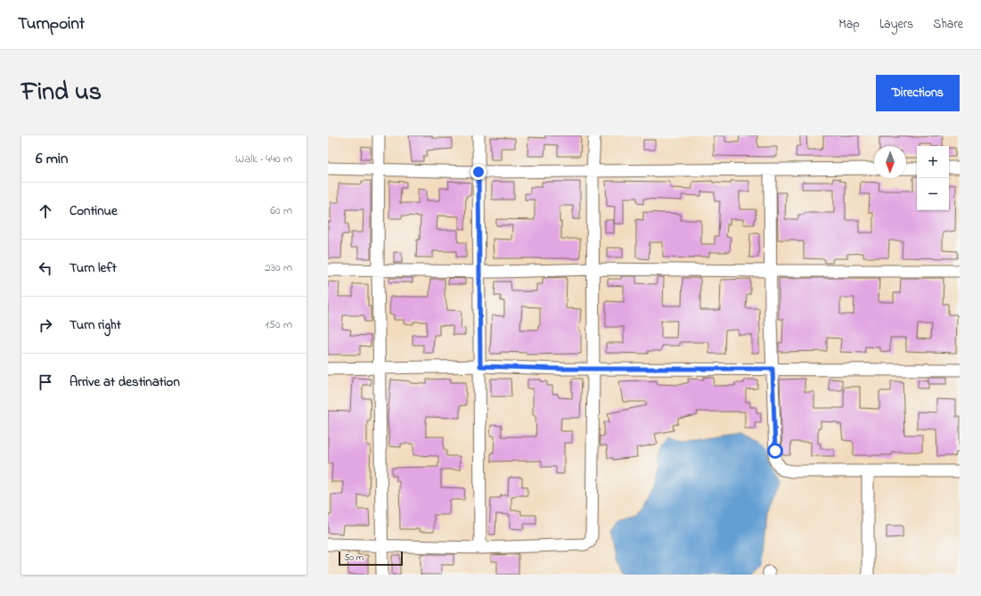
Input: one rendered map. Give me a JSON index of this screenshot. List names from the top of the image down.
{
  "scale_bar": "50 m",
  "north": "bottom",
  "page": {
    "header": "Turnpoint",
    "nav": ["Map", "Layers", "Share"],
    "title": "Find us",
    "buttons": "Directions",
    "heading": ["6 min", "Walk · 440 m"],
    "map_buttons": ["+", "−"],
    "list": [
      ["Continue", "60 m"],
      ["Turn left", "230 m"],
      ["Turn right", "150 m"],
      "Arrive at destination"
    ],
    "scale": "50 m"
  }
}
